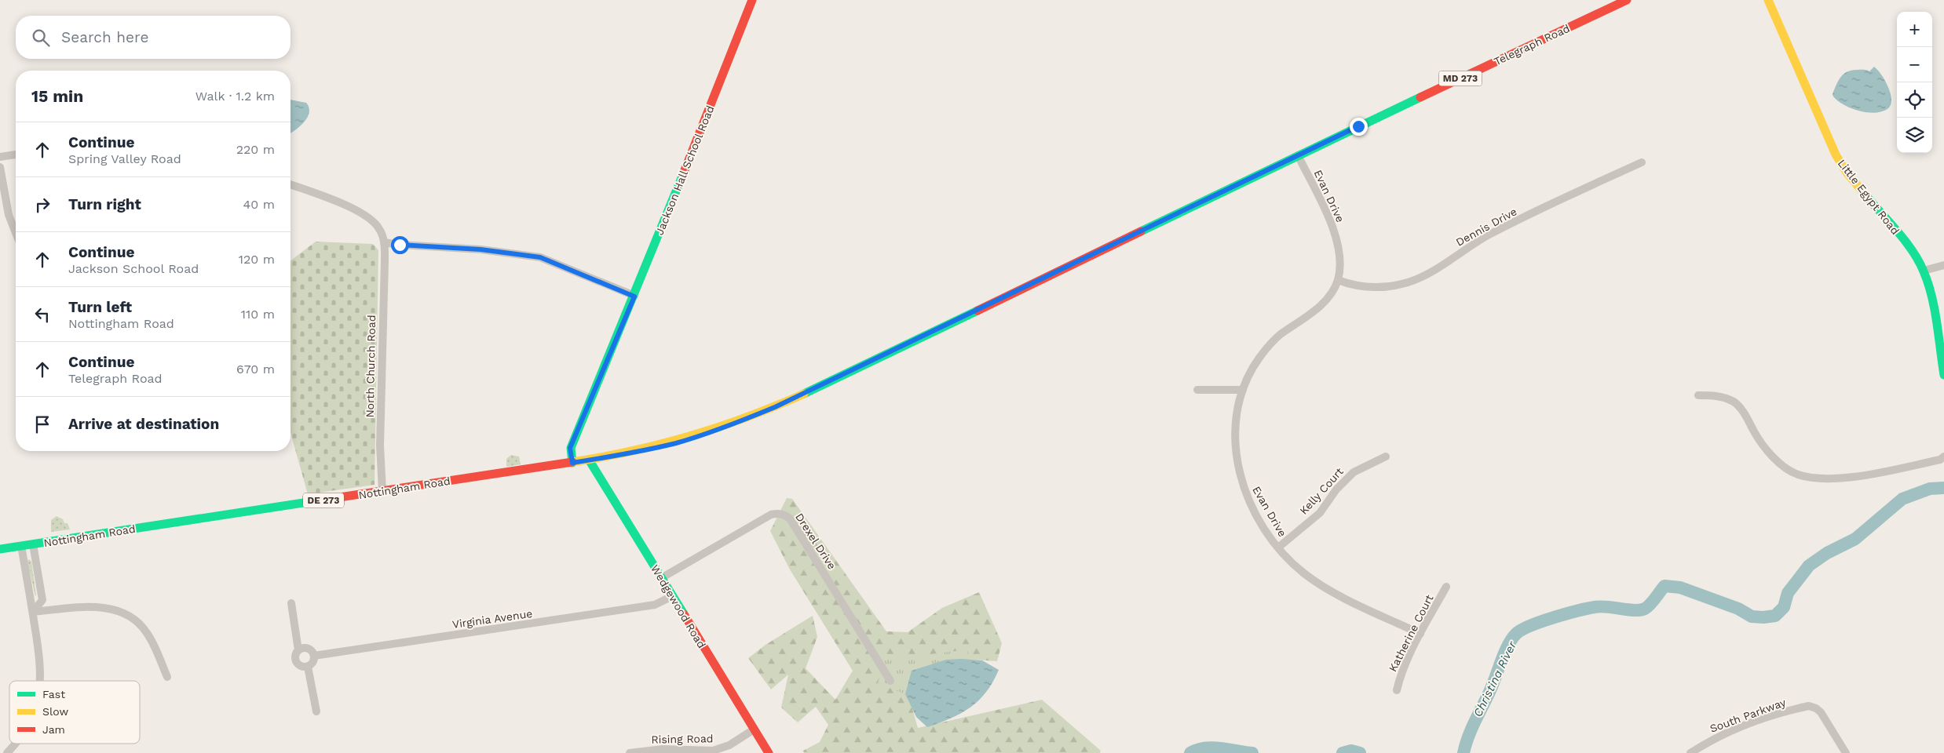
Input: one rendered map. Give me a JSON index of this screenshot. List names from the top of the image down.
{
  "streets": {
    "main road": [
      "Telegraph Road",
      "MD 273",
      "Jackson Hall School Road",
      "Little Egypt Road",
      "Nottingham Road",
      "DE 273",
      "Wedgewood Road"
    ],
    "street": [
      "Evan Drive",
      "Dennis Drive",
      "North Church Road",
      "Kelly Court",
      "Drexel Drive",
      "Virginia Avenue",
      "Katherine Court",
      "South Parkway",
      "Rising Road"
    ]
  },
  "crossings": [
    ["Telegraph Road", "Evan Drive"],
    ["Telegraph Road", "Nottingham Road"],
    ["Jackson Hall School Road", "Nottingham Road"],
    ["Evan Drive", "Dennis Drive"],
    ["Evan Drive", "Kelly Court"],
    ["Evan Drive", "Katherine Court"],
    ["North Church Road", "Nottingham Road"],
    ["Nottingham Road", "Wedgewood Road"],
    ["Drexel Drive", "Wedgewood Road"],
    ["Wedgewood Road", "Virginia Avenue"],
    ["Wedgewood Road", "Rising Road"]
  ],
  "water": ["Christina River"],
  "legend": ["Fast", "Slow", "Jam"],
  "page": {
    "map_buttons": ["+", "−"],
    "search": "Search here",
    "heading": ["15 min", "Walk · 1.2 km"],
    "list": [
      ["Continue", "Spring Valley Road", "220 m"],
      ["Turn right", "40 m"],
      ["Continue", "Jackson School Road", "120 m"],
      ["Turn left", "Nottingham Road", "110 m"],
      ["Continue", "Telegraph Road", "670 m"],
      "Arrive at destination"
    ]
  }
}
